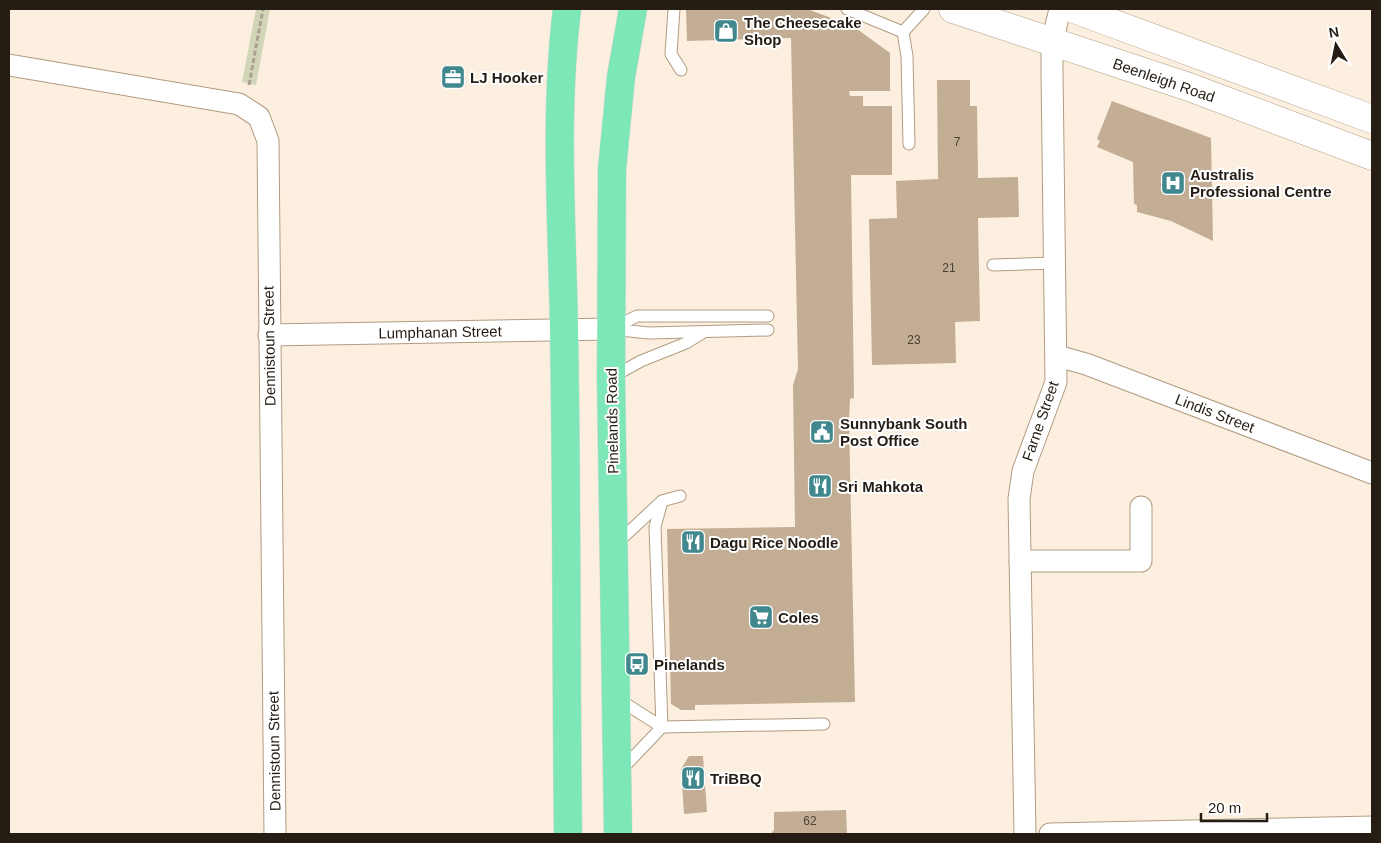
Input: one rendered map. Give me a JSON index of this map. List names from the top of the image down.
{
  "streets": {
    "main road": ["Beenleigh Road", "Pinelands Road"],
    "street": [
      "Lumphanan Street",
      "Dennistoun Street",
      "Lindis Street",
      "Farne Street"
    ]
  },
  "crossings": [
    ["Beenleigh Road", "Farne Street"],
    ["Lumphanan Street", "Dennistoun Street"],
    ["Lumphanan Street", "Pinelands Road"],
    ["Lindis Street", "Farne Street"]
  ],
  "places": {
    "shop": ["The Cheesecake Shop"],
    "office": ["LJ Hooker"],
    "hospital": ["Australis Professional Centre"],
    "public building": ["Sunnybank South Post Office"],
    "restaurant": ["Sri Mahkota", "Dagu Rice Noodle", "TriBBQ"],
    "supermarket": ["Coles"],
    "bus stop": ["Pinelands"]
  },
  "house_numbers": [
    "7",
    "21",
    "23",
    "62"
  ],
  "scale_bar": "20 m",
  "north": "top"
}
